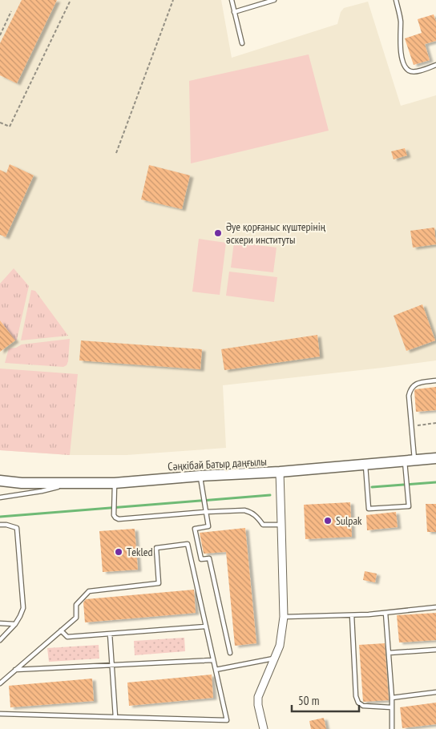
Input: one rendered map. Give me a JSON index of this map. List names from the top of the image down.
{
  "streets": {
    "main road": ["Сәңкібай Батыр даңғылы"]
  },
  "places": ["Әуе қорғаныс күштерінің әскери институты", "Sulpak", "Тekled"],
  "scale_bar": "50 m"
}
